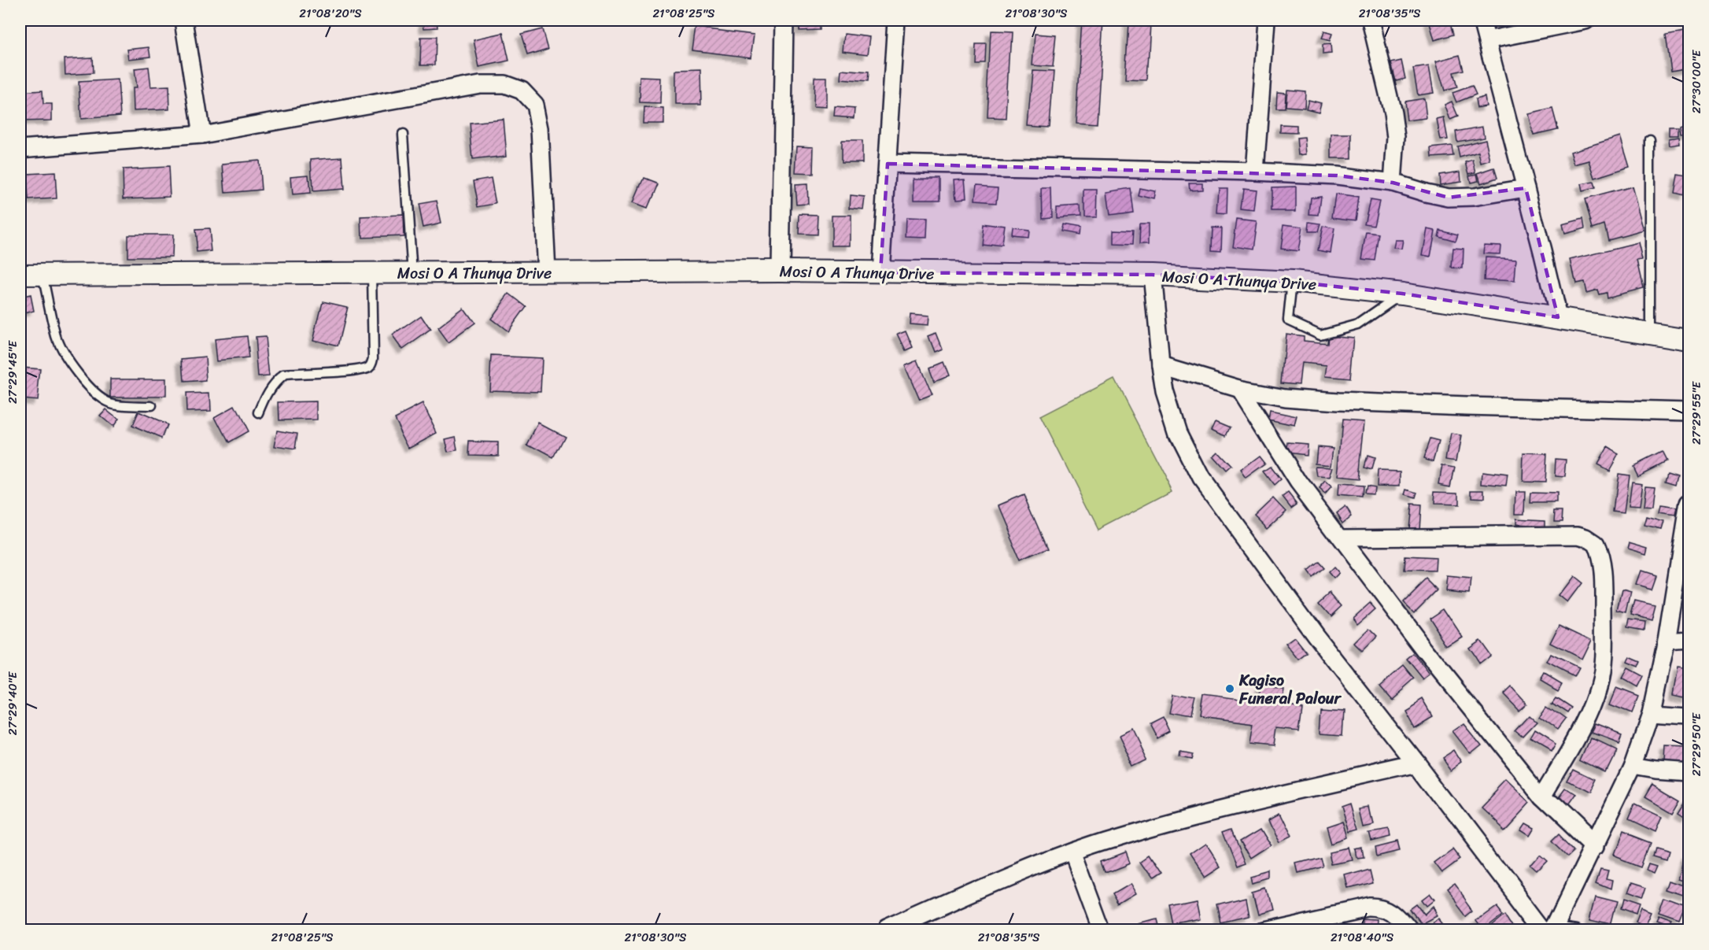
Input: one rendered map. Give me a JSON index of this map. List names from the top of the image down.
{
  "streets": {
    "street": ["Mosi O A Thunya Drive"]
  },
  "places": ["Kagiso Funeral Palour"],
  "coordinates": [
    "21°08'20\"S",
    "21°08'25\"S",
    "21°08'30\"S",
    "21°08'35\"S",
    "27°30'00\"E",
    "27°29'45\"E",
    "27°29'55\"E",
    "27°29'40\"E",
    "27°29'50\"E",
    "21°08'40\"S"
  ]
}
